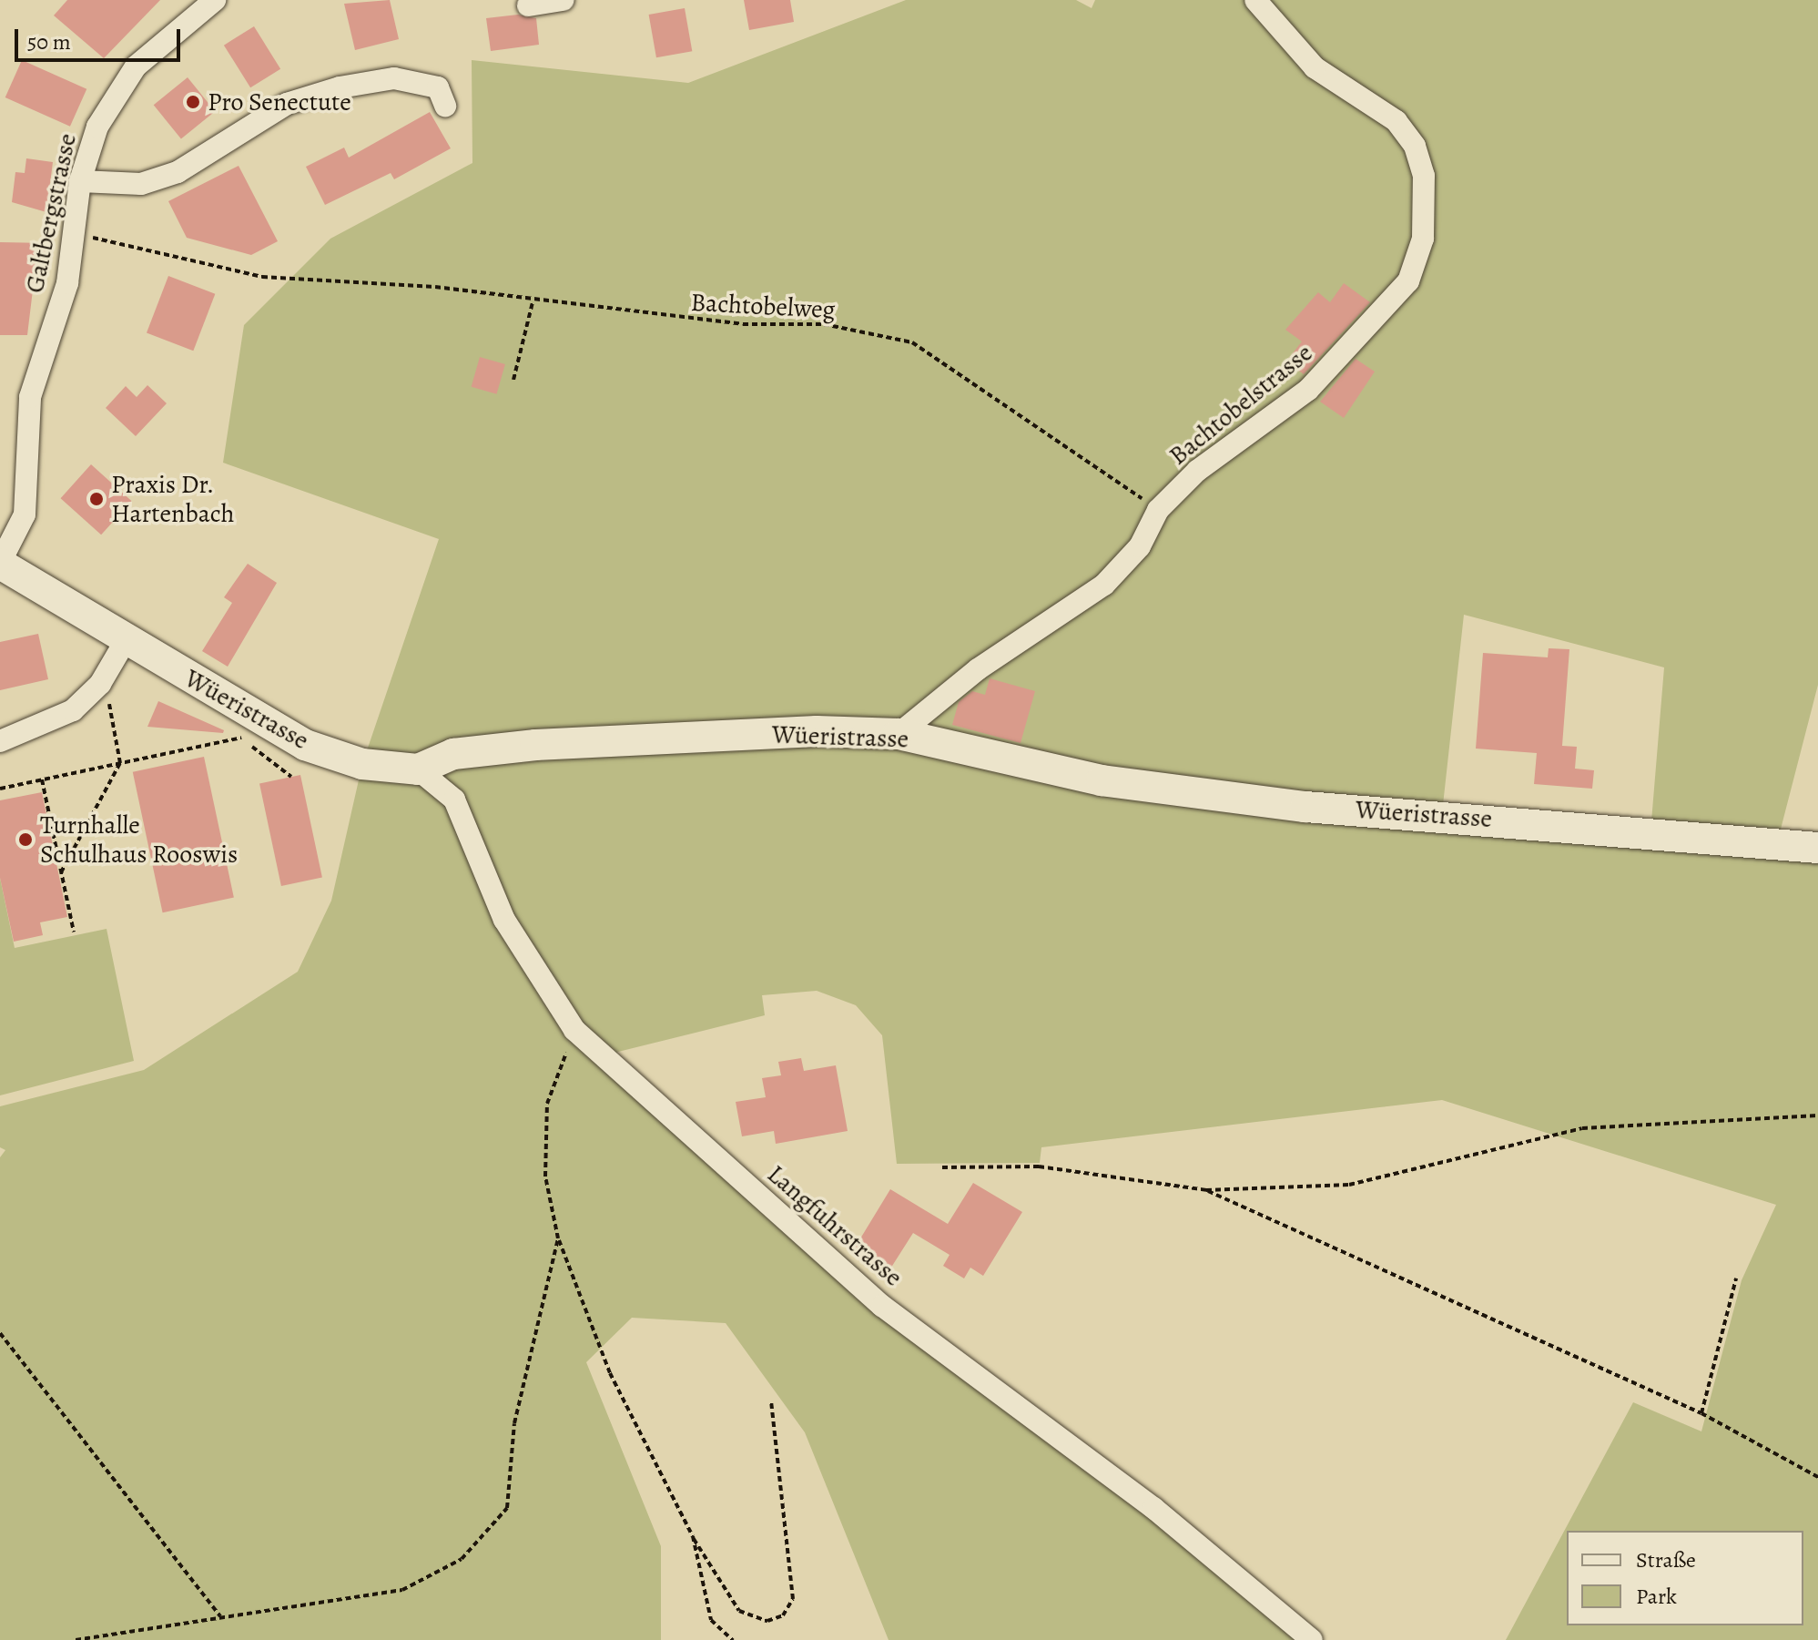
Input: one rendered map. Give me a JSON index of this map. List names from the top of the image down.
{
  "streets": {
    "street": [
      "Galtbergstrasse",
      "Bachtobelstrasse",
      "Wüeristrasse",
      "Langfuhrstrasse"
    ],
    "path": ["Bachtobelweg"]
  },
  "crossings": [
    ["Galtbergstrasse", "Wüeristrasse"],
    ["Bachtobelweg", "Bachtobelstrasse"],
    ["Bachtobelstrasse", "Wüeristrasse"],
    ["Wüeristrasse", "Langfuhrstrasse"]
  ],
  "places": ["Pro Senectute", "Praxis Dr. Hartenbach", "Turnhalle Schulhaus Rooswis"],
  "legend": ["Straße", "Park"],
  "scale_bar": "50 m"
}
